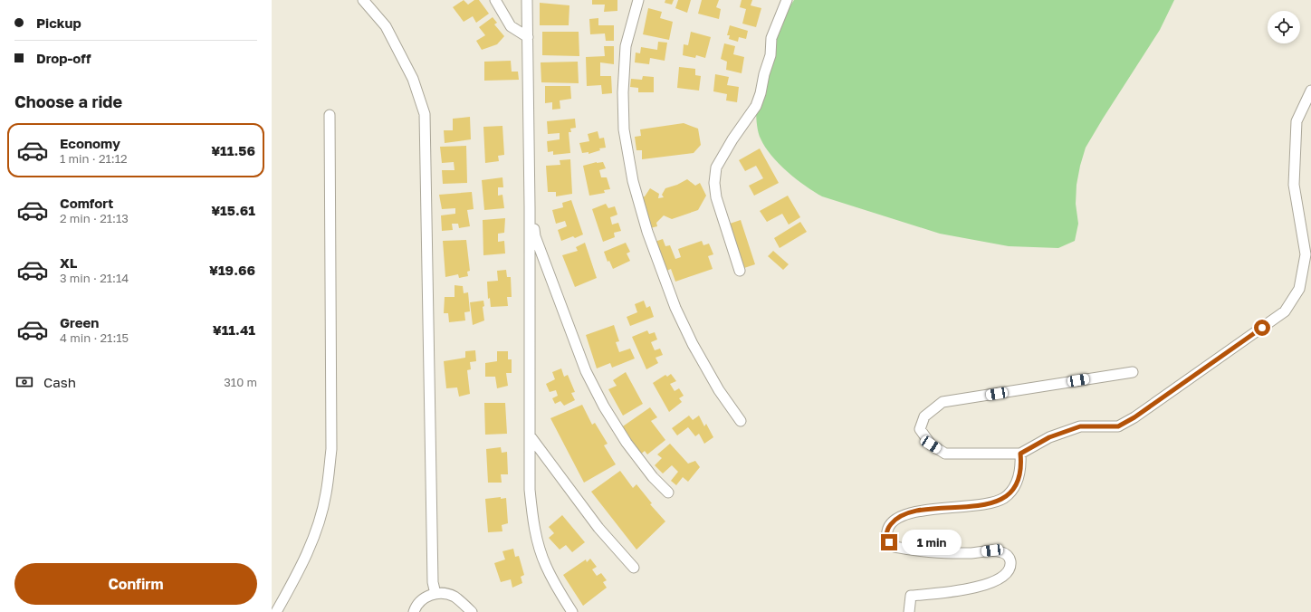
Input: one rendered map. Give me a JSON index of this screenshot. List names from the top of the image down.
{
  "page": {
    "banner": ["Pickup", "Drop-off"],
    "heading": "Choose a ride",
    "list": [
      {
        "name": "Economy",
        "note": "1 min · 21:12",
        "value": "¥11.56"
      },
      {
        "name": "Comfort",
        "note": "2 min · 21:13",
        "value": "¥15.61"
      },
      {
        "name": "XL",
        "note": "3 min · 21:14",
        "value": "¥19.66"
      },
      {
        "name": "Green",
        "note": "4 min · 21:15",
        "value": "¥11.41"
      }
    ],
    "pay": ["Cash", "310 m"],
    "bubble": "1 min",
    "buttons": "Confirm"
  }
}
